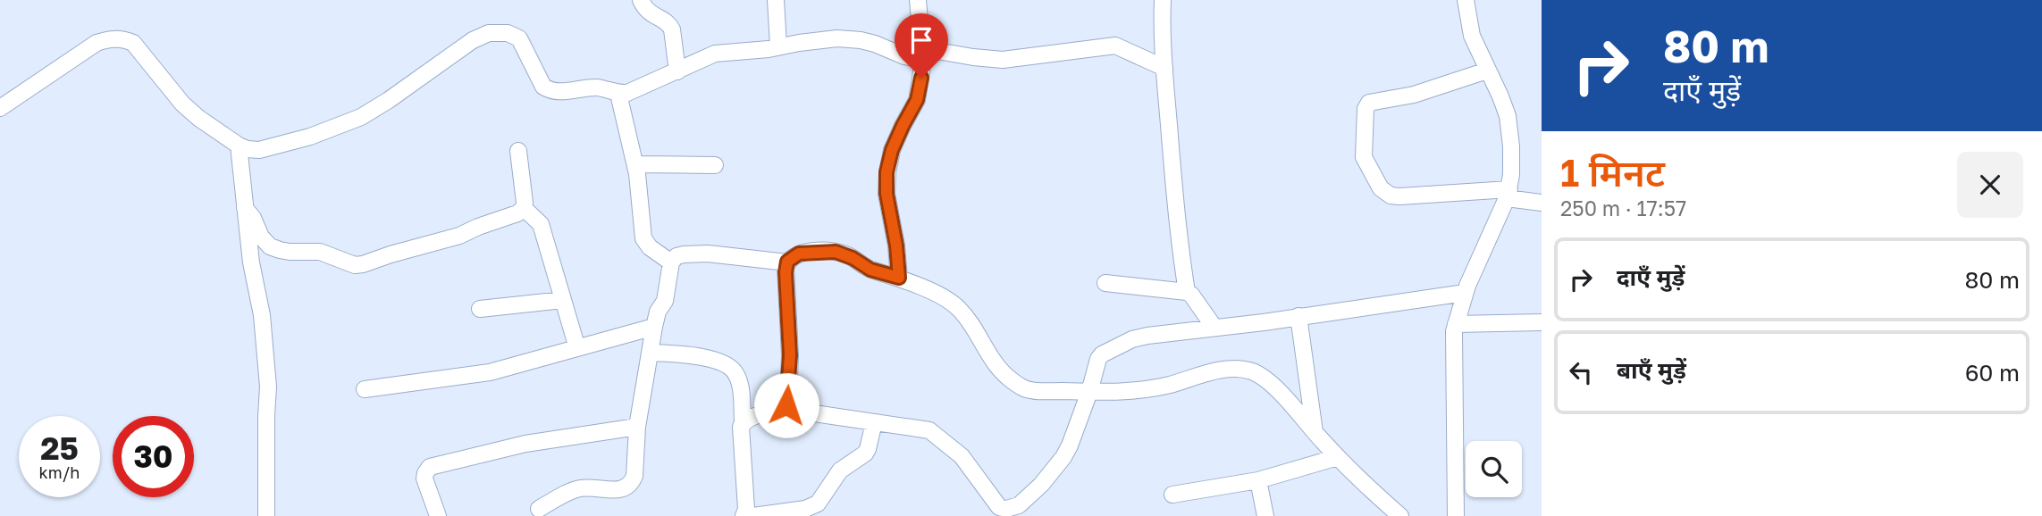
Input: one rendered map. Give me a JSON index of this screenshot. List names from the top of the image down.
{
  "page": {
    "turn": ["80 m", "दाएँ मुड़ें"],
    "heading": ["1 मिनट", "250 m · 17:57"],
    "list": [
      {
        "name": "दाएँ मुड़ें",
        "value": "80 m"
      },
      {
        "name": "बाएँ मुड़ें",
        "value": "60 m"
      }
    ],
    "speed": "25 km/h",
    "limit": "30"
  }
}
